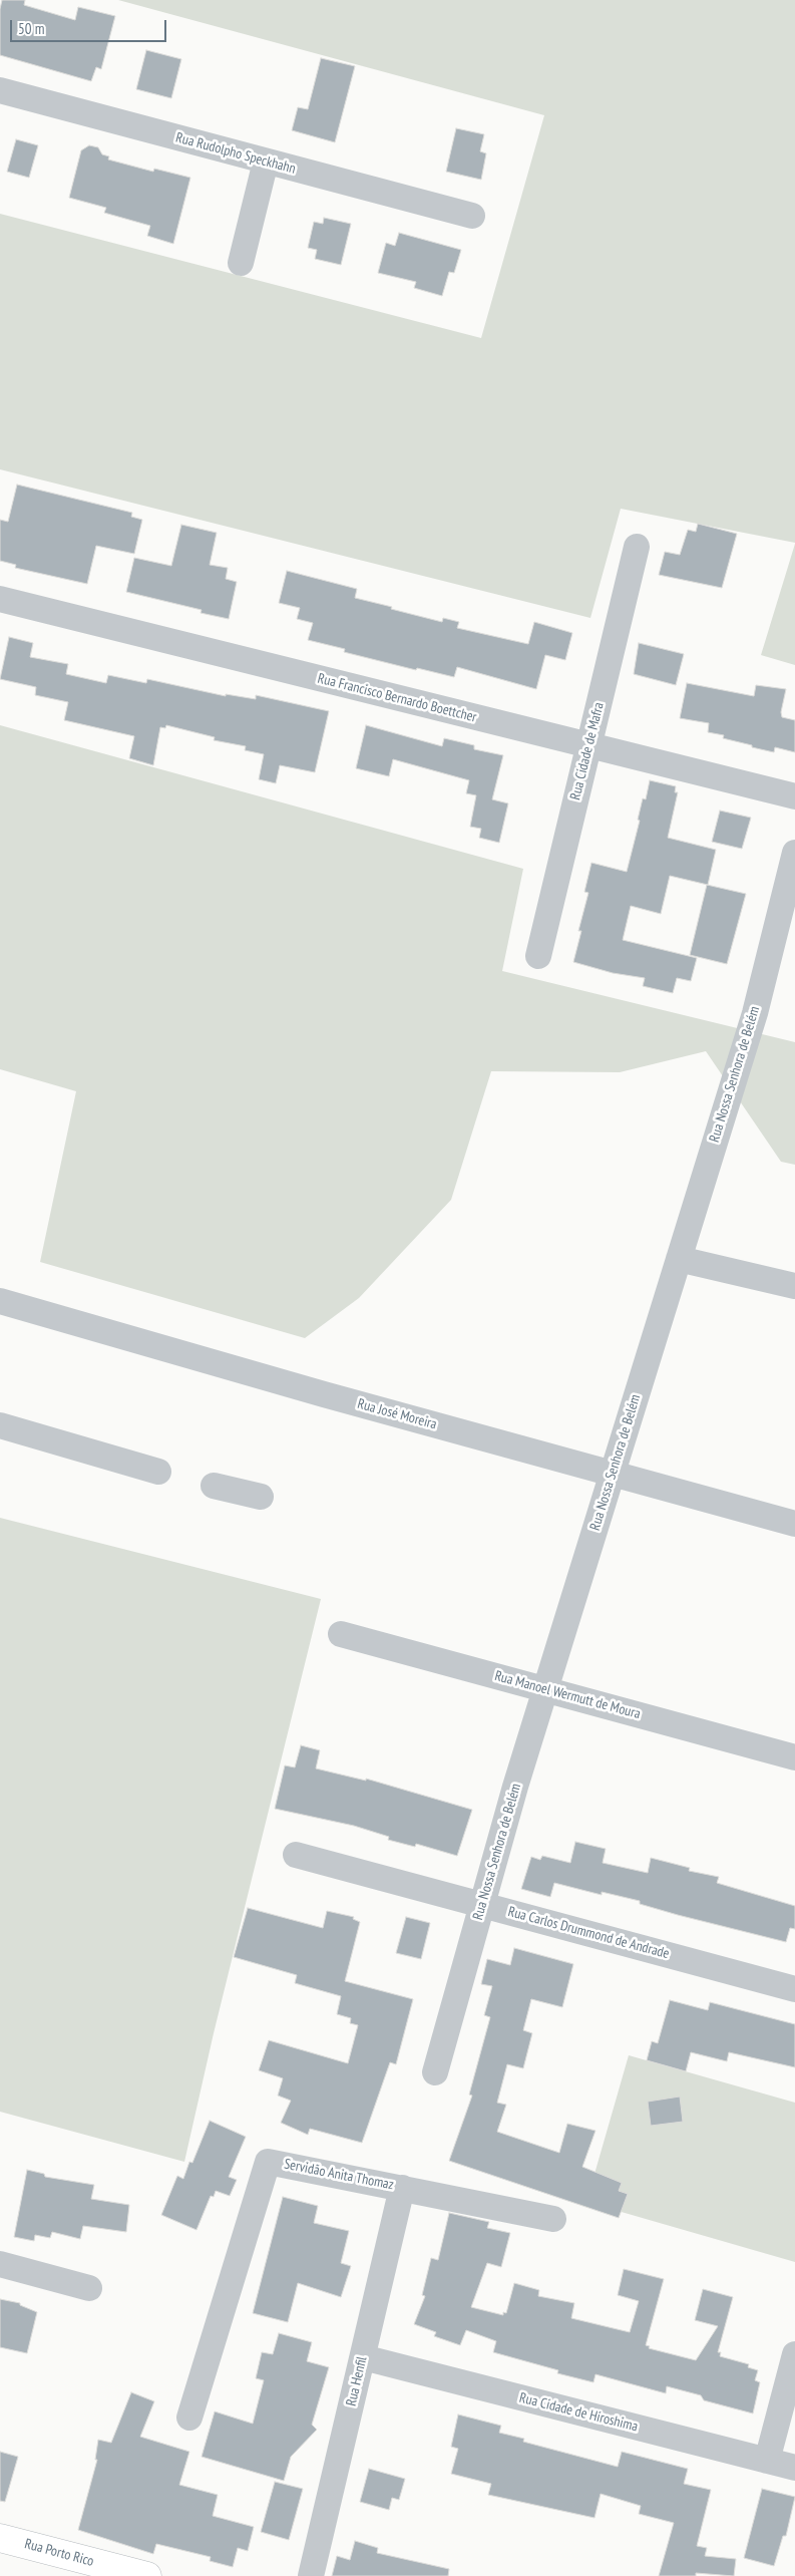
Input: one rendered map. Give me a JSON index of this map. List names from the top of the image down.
{
  "streets": {
    "main road": ["Rua Porto Rico"],
    "street": [
      "Rua Rudolpho Speckhahn",
      "Rua Francisco Bernardo Boettcher",
      "Rua Cidade de Mafra",
      "Rua Nossa Senhora de Belém",
      "Rua José Moreira",
      "Rua Manoel Wermutt de Moura",
      "Rua Carlos Drummond de Andrade",
      "Servidão Anita Thomaz",
      "Rua Henfil",
      "Rua Cidade de Hiroshima"
    ]
  },
  "crossings": [
    ["Rua Francisco Bernardo Boettcher", "Rua Cidade de Mafra"],
    ["Rua Nossa Senhora de Belém", "Rua José Moreira"],
    ["Rua Nossa Senhora de Belém", "Rua Manoel Wermutt de Moura"],
    ["Rua Nossa Senhora de Belém", "Rua Carlos Drummond de Andrade"],
    ["Servidão Anita Thomaz", "Rua Henfil"],
    ["Rua Henfil", "Rua Cidade de Hiroshima"]
  ],
  "scale_bar": "50 m"
}
